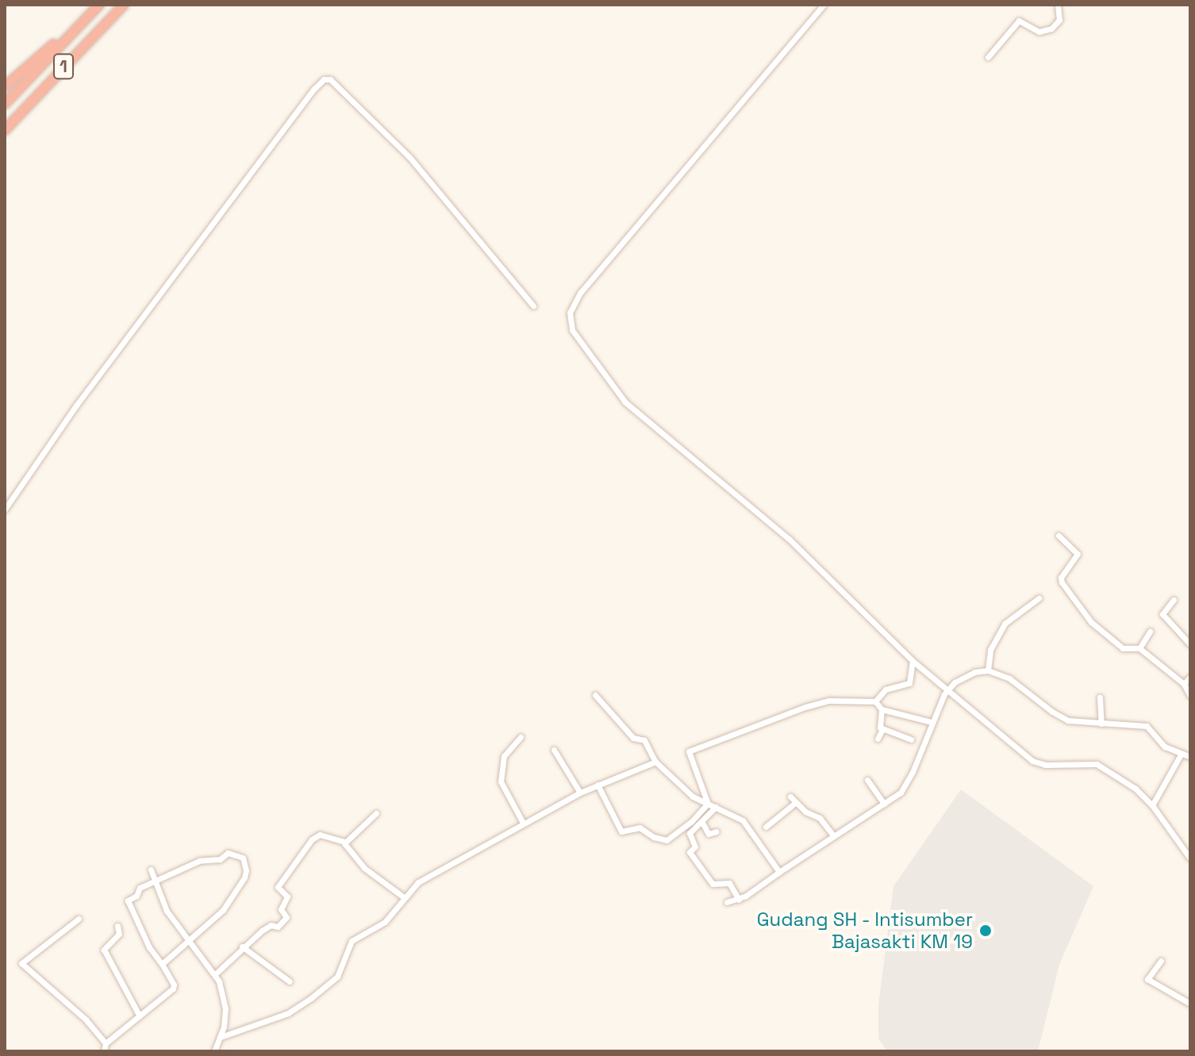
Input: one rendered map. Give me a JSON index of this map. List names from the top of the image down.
{
  "streets": {
    "highway": ["1"]
  },
  "places": ["Gudang SH - Intisumber Bajasakti KM 19"]
}
